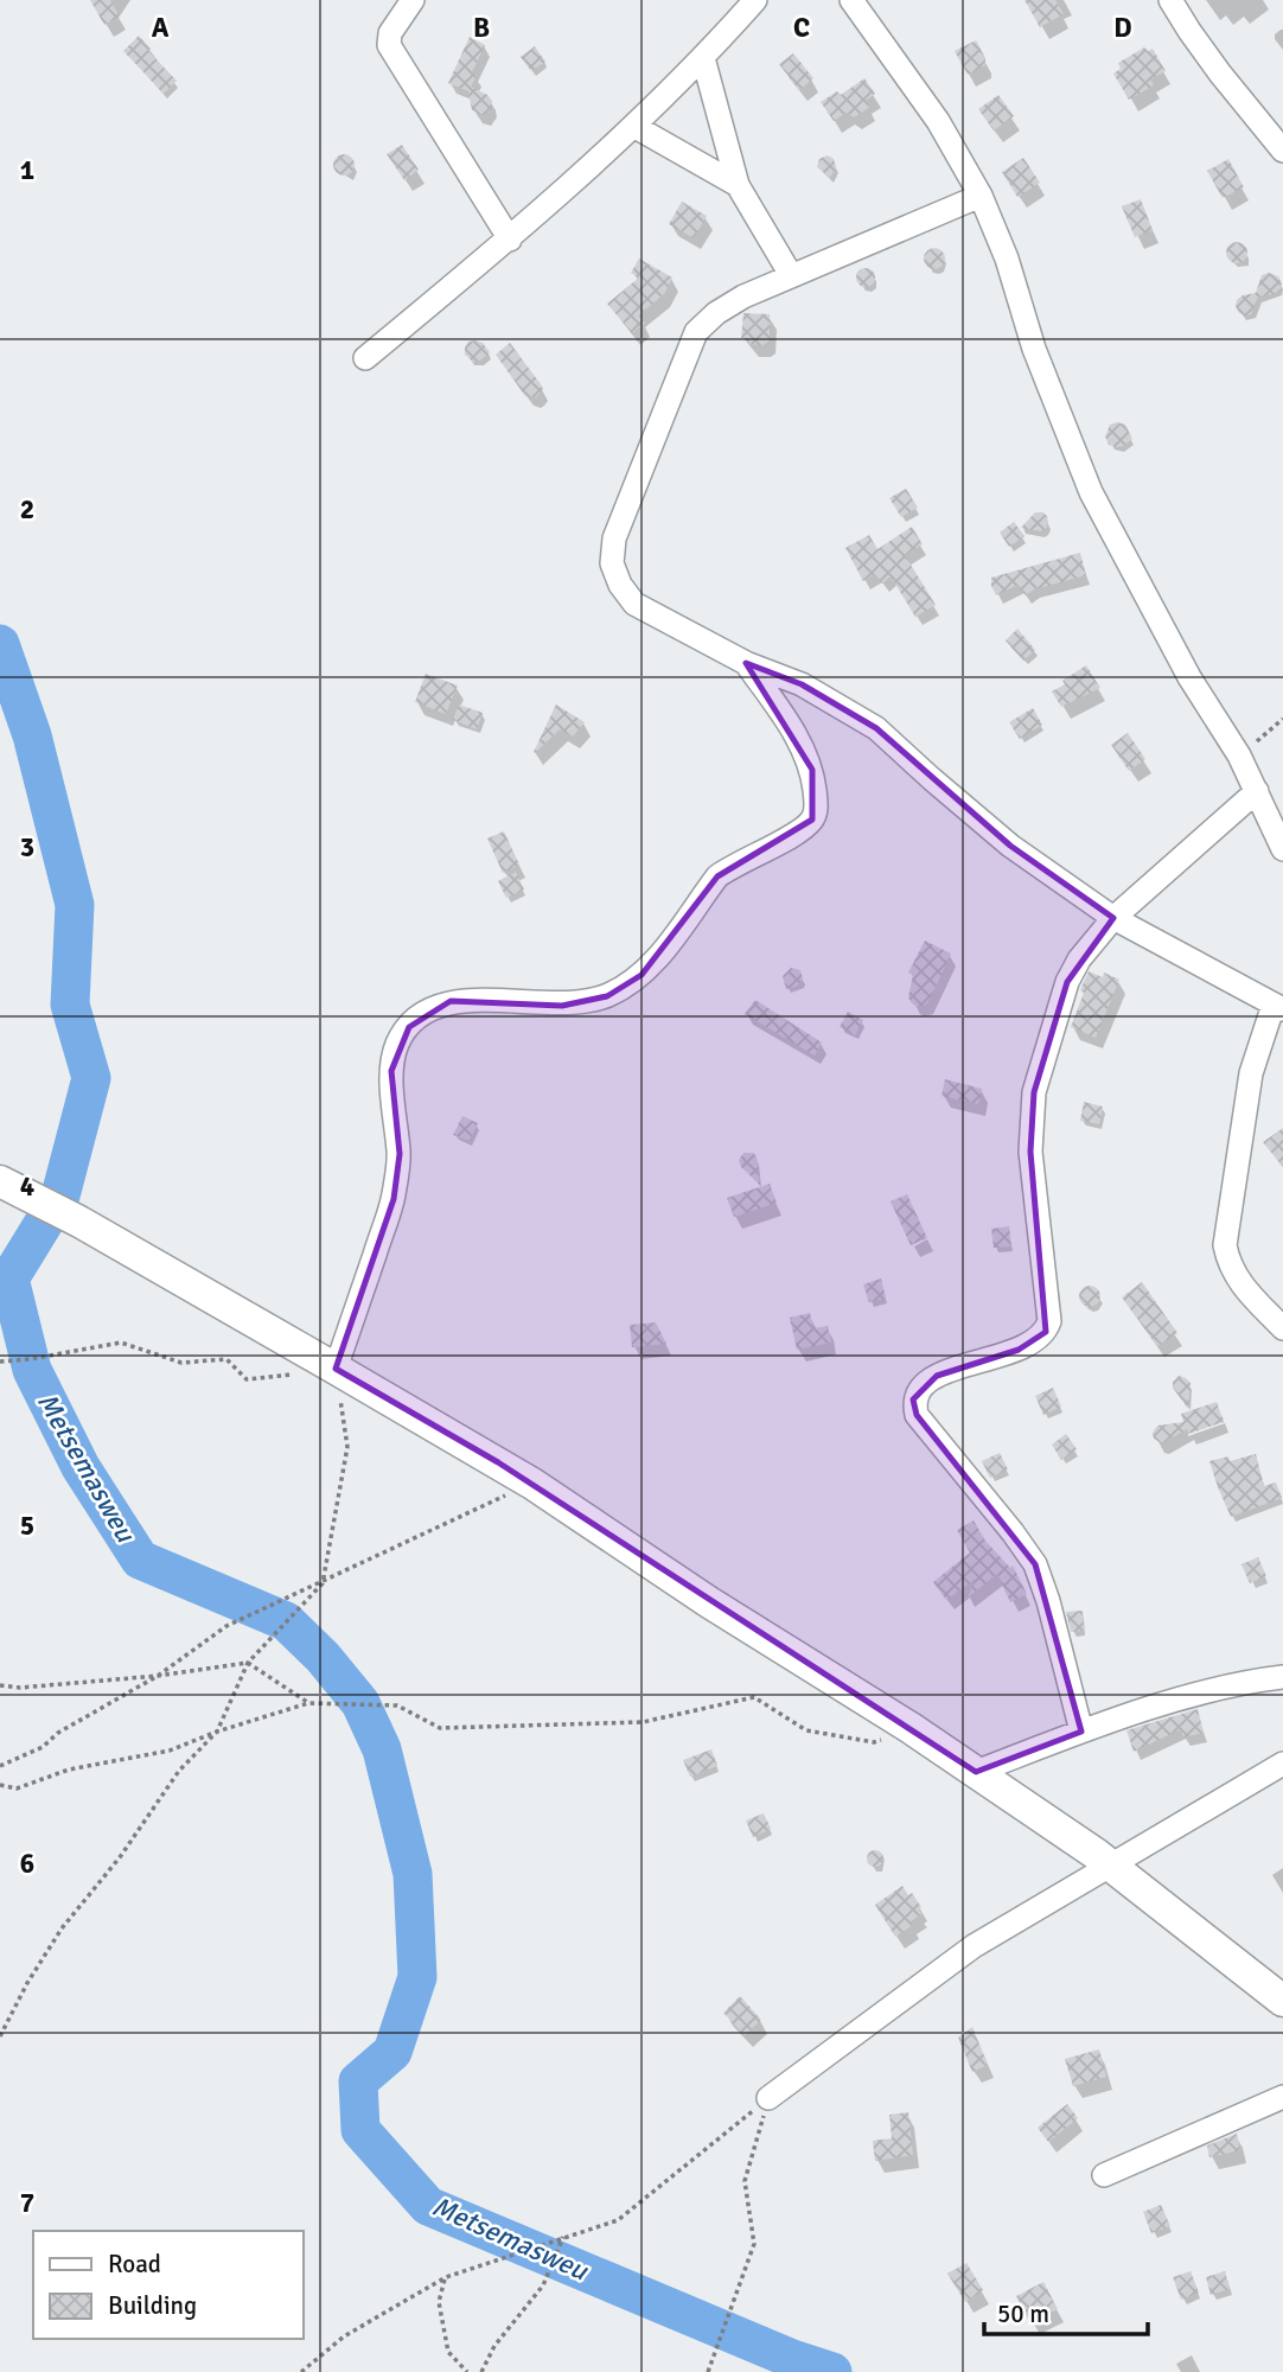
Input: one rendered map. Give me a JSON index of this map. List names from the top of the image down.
{
  "water": ["Metsemasweu"],
  "legend": ["Road", "Building"],
  "scale_bar": "50 m",
  "grid": {
    "columns": [
      "A",
      "B",
      "C",
      "D"
    ],
    "rows": [
      "1",
      "2",
      "3",
      "4",
      "5",
      "6",
      "7"
    ]
  }
}
